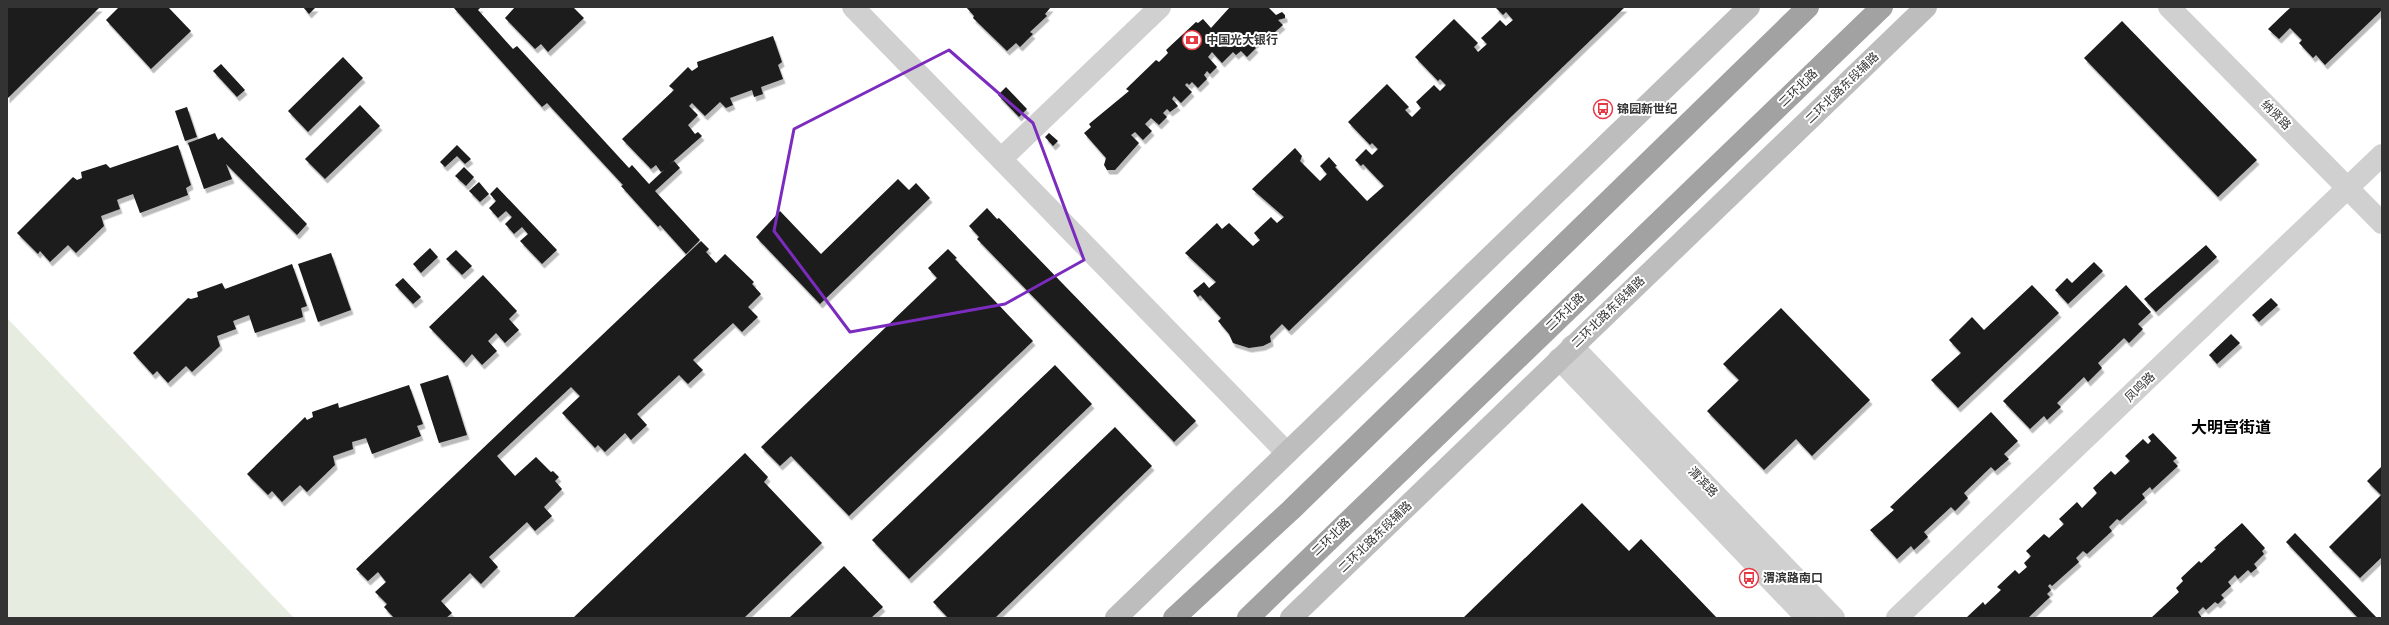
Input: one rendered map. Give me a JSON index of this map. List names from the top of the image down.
{
  "streets": {
    "highway": ["二环北路"],
    "main road": ["二环北路东段辅路"],
    "street": ["纳贤路", "凤鸣路", "渭滨路"]
  },
  "crossings": [
    ["二环北路东段辅路", "渭滨路"],
    ["纳贤路", "凤鸣路"]
  ],
  "districts": ["大明宫街道"],
  "places": {
    "bank": ["中国光大银行"],
    "bus stop": ["锦园新世纪", "渭滨路南口"]
  }
}
